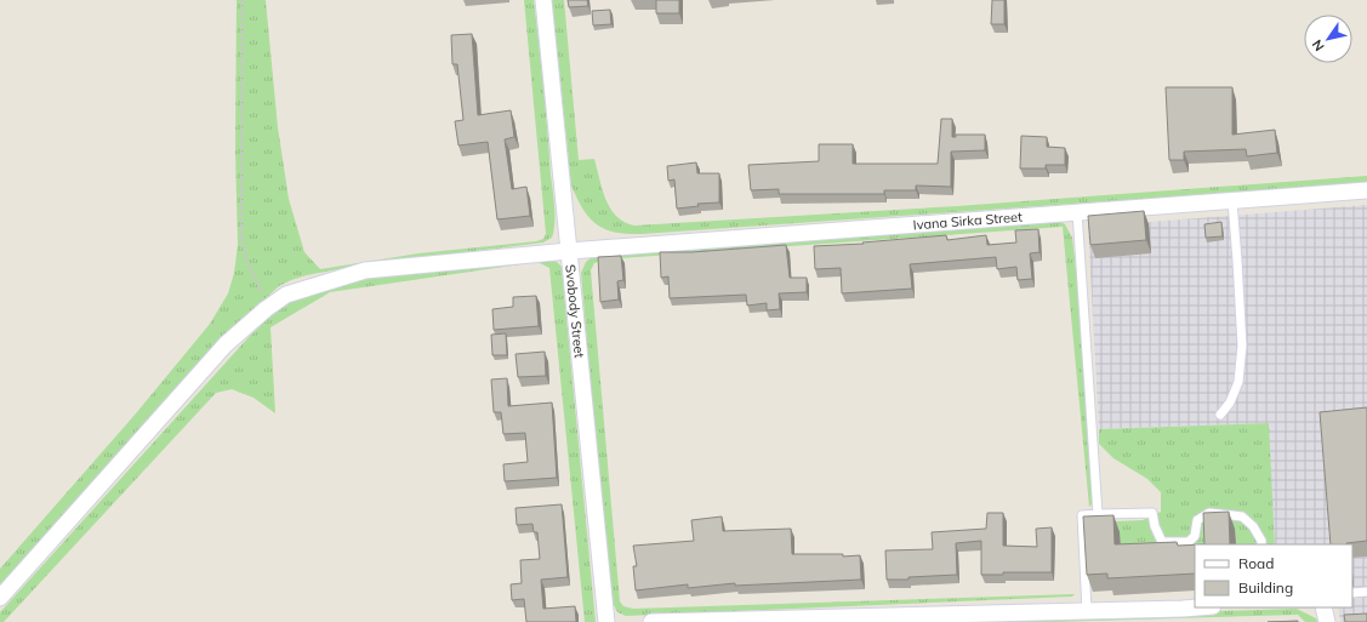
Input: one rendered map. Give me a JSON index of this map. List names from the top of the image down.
{
  "streets": {
    "street": ["Ivana Sirka Street", "Svobody Street"]
  },
  "crossings": [
    ["Ivana Sirka Street", "Svobody Street"]
  ],
  "legend": ["Road", "Building"],
  "north": "bottom left"
}
